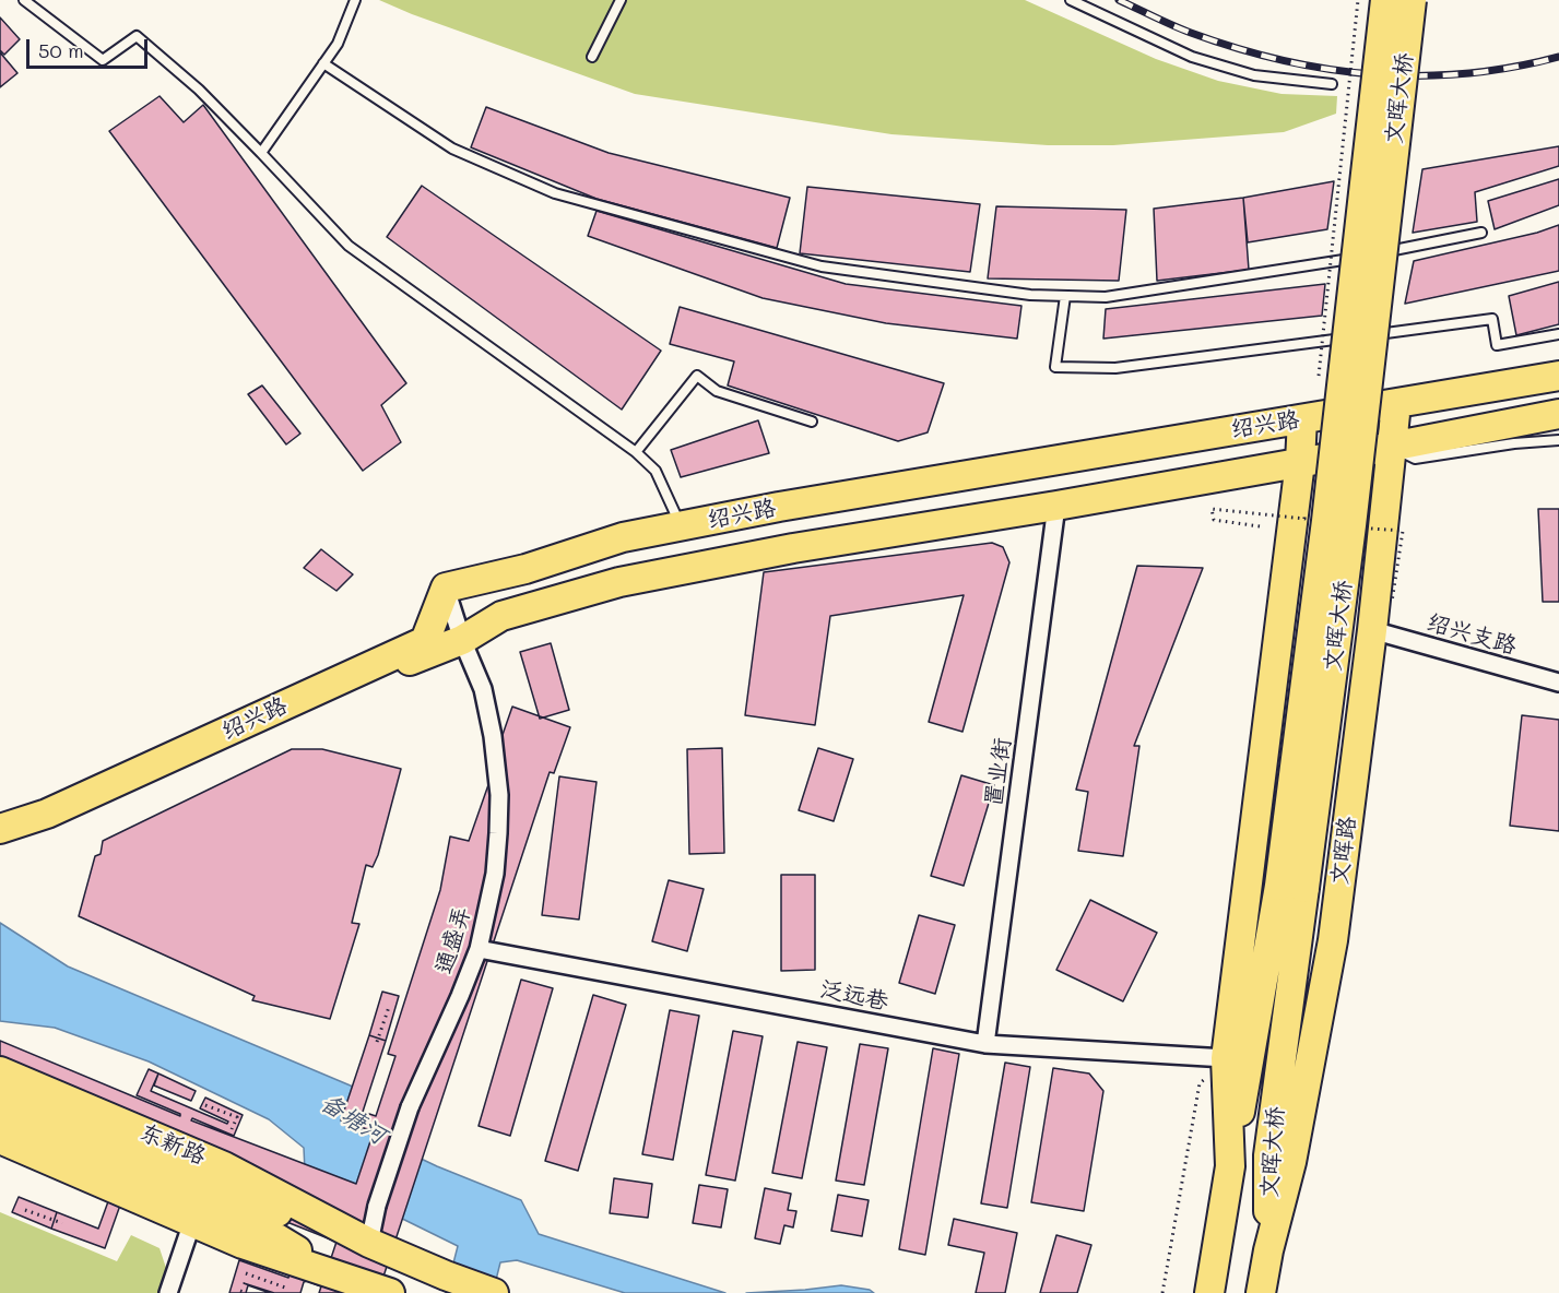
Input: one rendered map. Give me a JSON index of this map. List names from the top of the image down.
{
  "streets": {
    "main road": [
      "文晖大桥",
      "绍兴路",
      "文晖路",
      "东新路"
    ],
    "street": [
      "绍兴支路",
      "置业街",
      "通盛弄",
      "泛远巷"
    ]
  },
  "crossings": [
    ["文晖大桥", "文晖路"],
    ["绍兴路", "置业街"],
    ["绍兴路", "文晖路"],
    ["绍兴路", "通盛弄"],
    ["绍兴支路", "文晖路"],
    ["置业街", "泛远巷"],
    ["通盛弄", "泛远巷"],
    ["通盛弄", "东新路"]
  ],
  "water": ["备塘河"],
  "scale_bar": "50 m"
}
